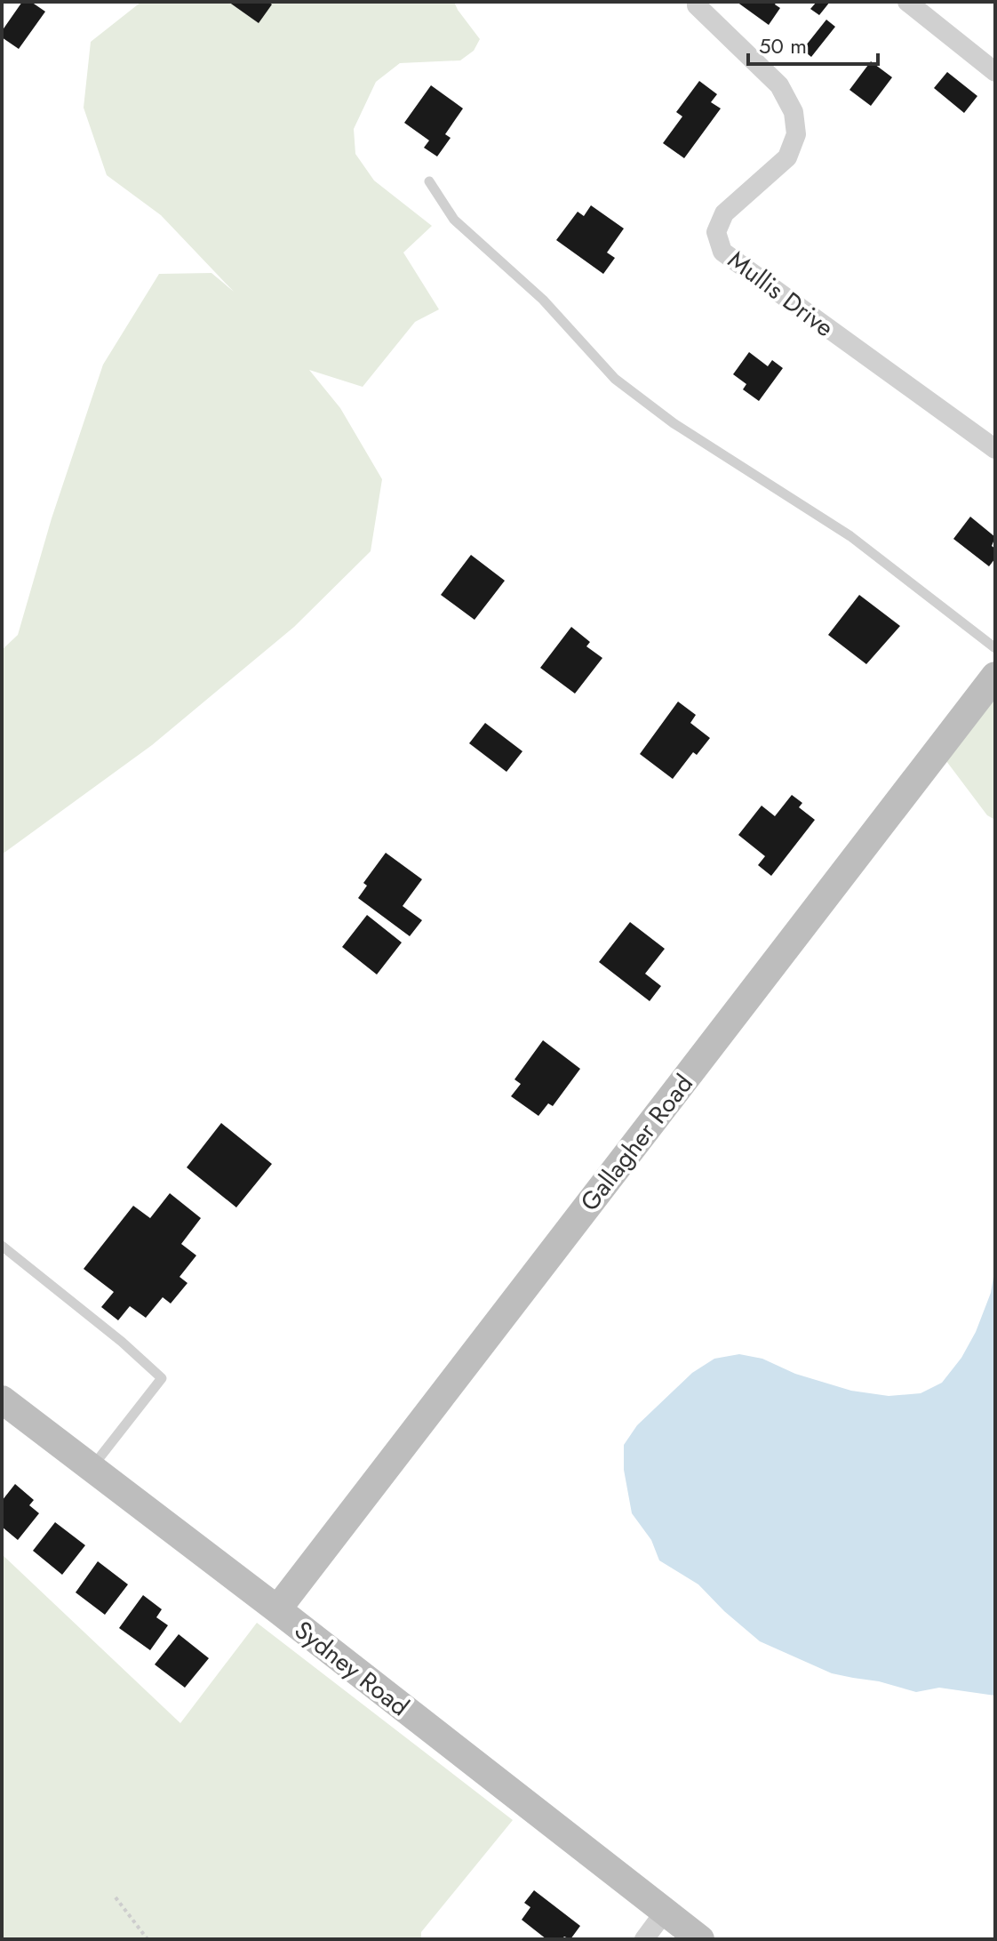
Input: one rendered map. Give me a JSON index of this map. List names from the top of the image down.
{
  "streets": {
    "street": ["Mullis Drive", "Gallagher Road", "Sydney Road"]
  },
  "crossings": [
    ["Gallagher Road", "Sydney Road"]
  ],
  "scale_bar": "50 m"
}
